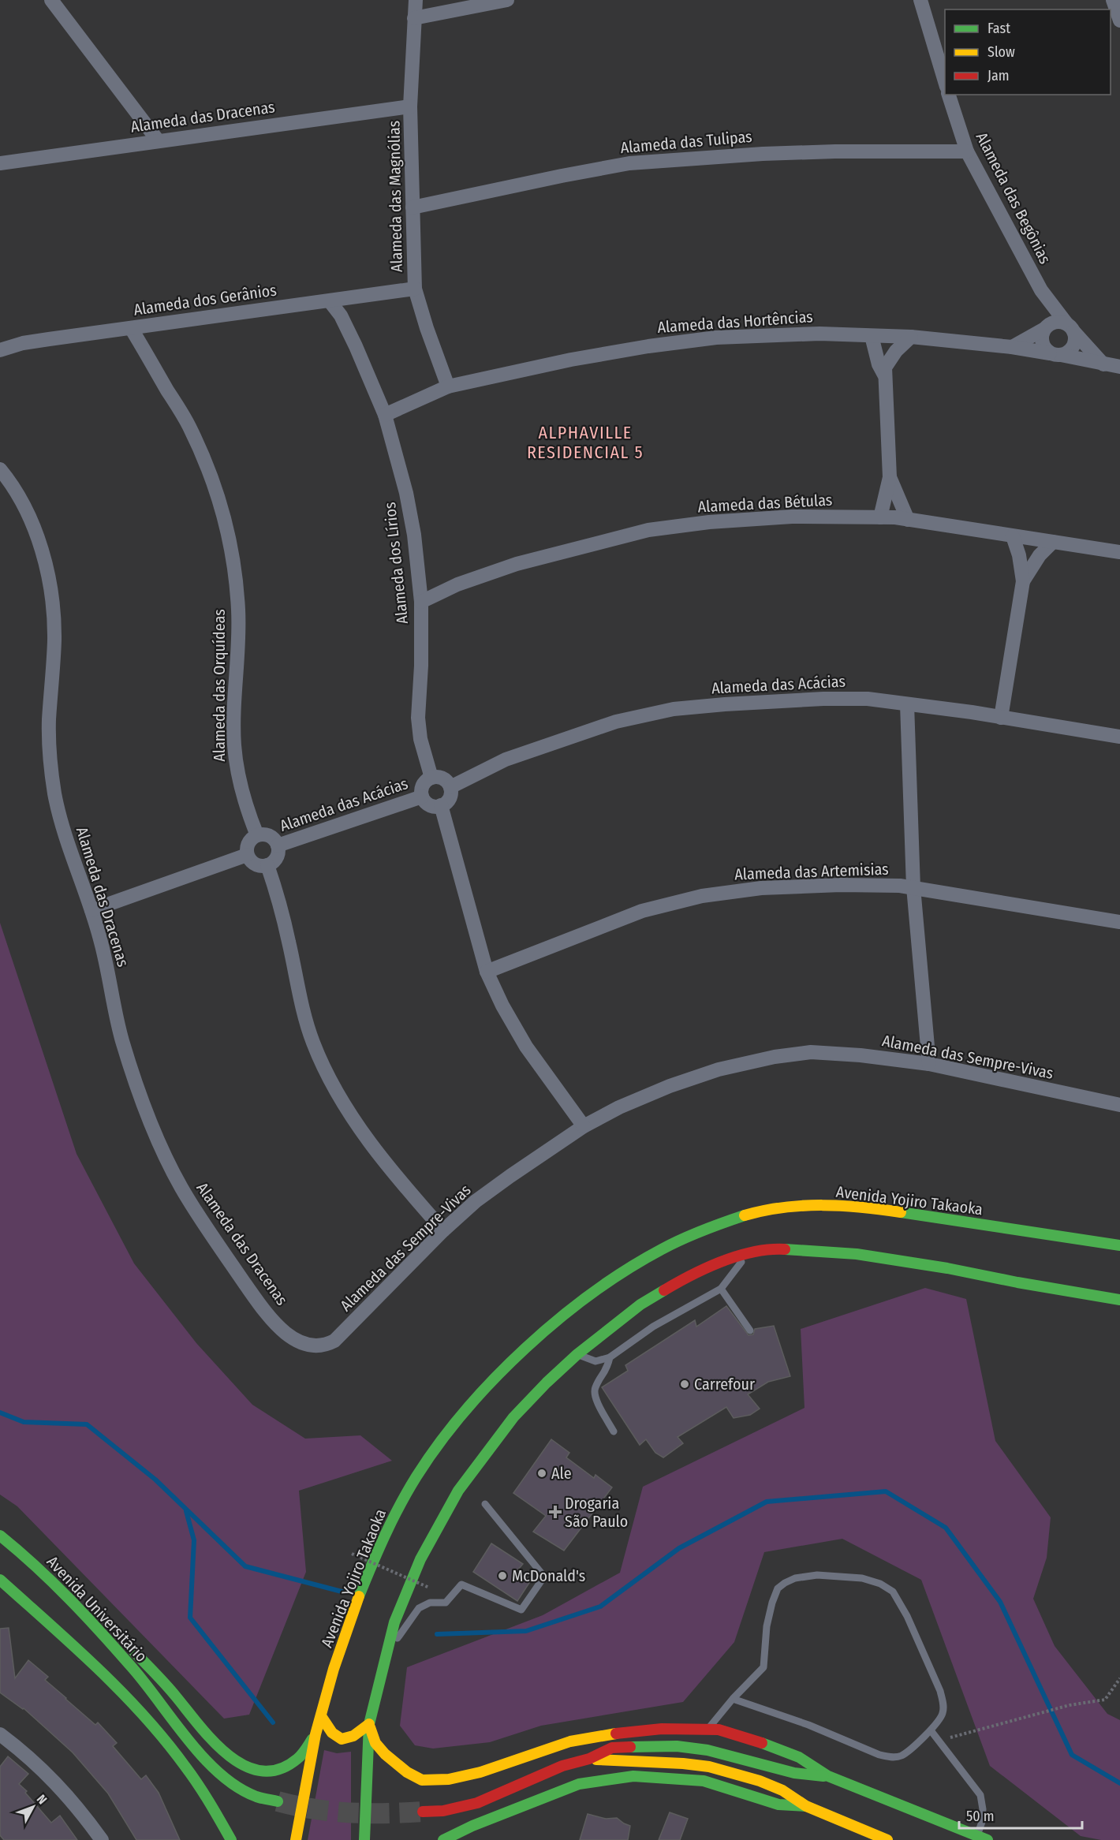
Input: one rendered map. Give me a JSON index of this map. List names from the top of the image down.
{
  "streets": {
    "main road": ["Avenida Yojiro Takaoka", "Avenida Universitário"],
    "street": [
      "Alameda das Dracenas",
      "Alameda das Tulipas",
      "Alameda das Magnólias",
      "Alameda das Begônias",
      "Alameda dos Gerânios",
      "Alameda das Hortências",
      "Alameda das Bétulas",
      "Alameda dos Lírios",
      "Alameda das Acácias",
      "Alameda das Orquídeas",
      "Alameda das Artemisias",
      "Alameda das Sempre-Vivas"
    ]
  },
  "crossings": [
    ["Alameda das Dracenas", "Alameda das Magnólias"],
    ["Alameda das Dracenas", "Alameda das Sempre-Vivas"],
    ["Alameda das Tulipas", "Alameda das Magnólias"],
    ["Alameda das Tulipas", "Alameda das Begônias"],
    ["Alameda das Magnólias", "Alameda dos Gerânios"],
    ["Alameda das Magnólias", "Alameda das Hortências"],
    ["Alameda das Begônias", "Alameda das Hortências"],
    ["Alameda dos Gerânios", "Alameda dos Lírios"],
    ["Alameda dos Gerânios", "Alameda das Orquídeas"],
    ["Alameda das Hortências", "Alameda dos Lírios"],
    ["Alameda das Bétulas", "Alameda dos Lírios"],
    ["Alameda dos Lírios", "Alameda das Acácias"],
    ["Alameda das Acácias", "Alameda das Orquídeas"]
  ],
  "districts": ["ALPHAVILLE RESIDENCIAL 5"],
  "places": {
    "other": ["Carrefour", "Ale", "McDonald's"],
    "health": ["Drogaria São Paulo"]
  },
  "legend": ["Fast", "Slow", "Jam"],
  "scale_bar": "50 m",
  "north": "top right"
}
